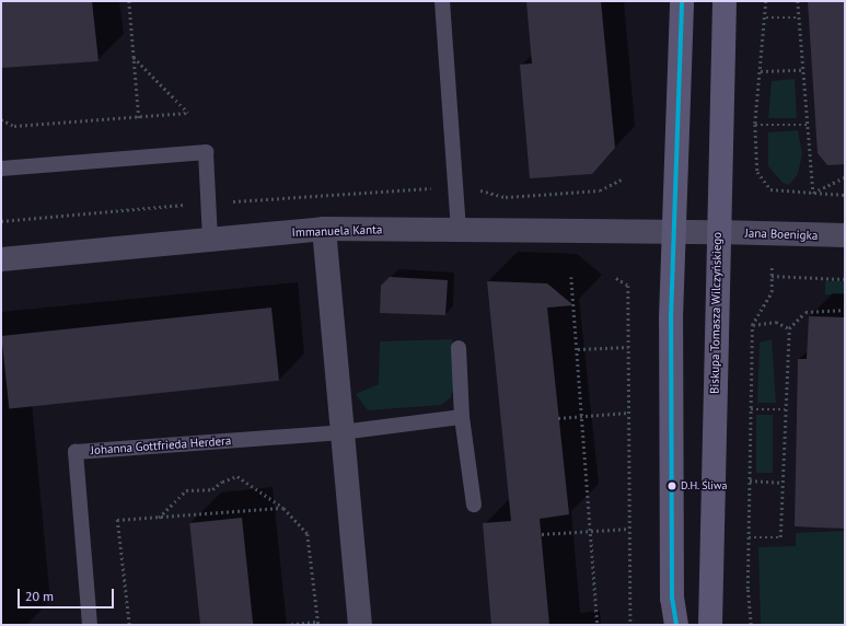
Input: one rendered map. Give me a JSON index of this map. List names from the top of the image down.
{
  "streets": {
    "street": ["Immanuela Kanta", "Jana Boenigka", "Biskupa Tomasza Wilczyńskiego"],
    "lane": ["Johanna Gottfrieda Herdera"]
  },
  "crossings": [
    ["Immanuela Kanta", "Jana Boenigka"],
    ["Jana Boenigka", "Biskupa Tomasza Wilczyńskiego"]
  ],
  "places": ["D.H. Śliwa"],
  "scale_bar": "20 m"
}
